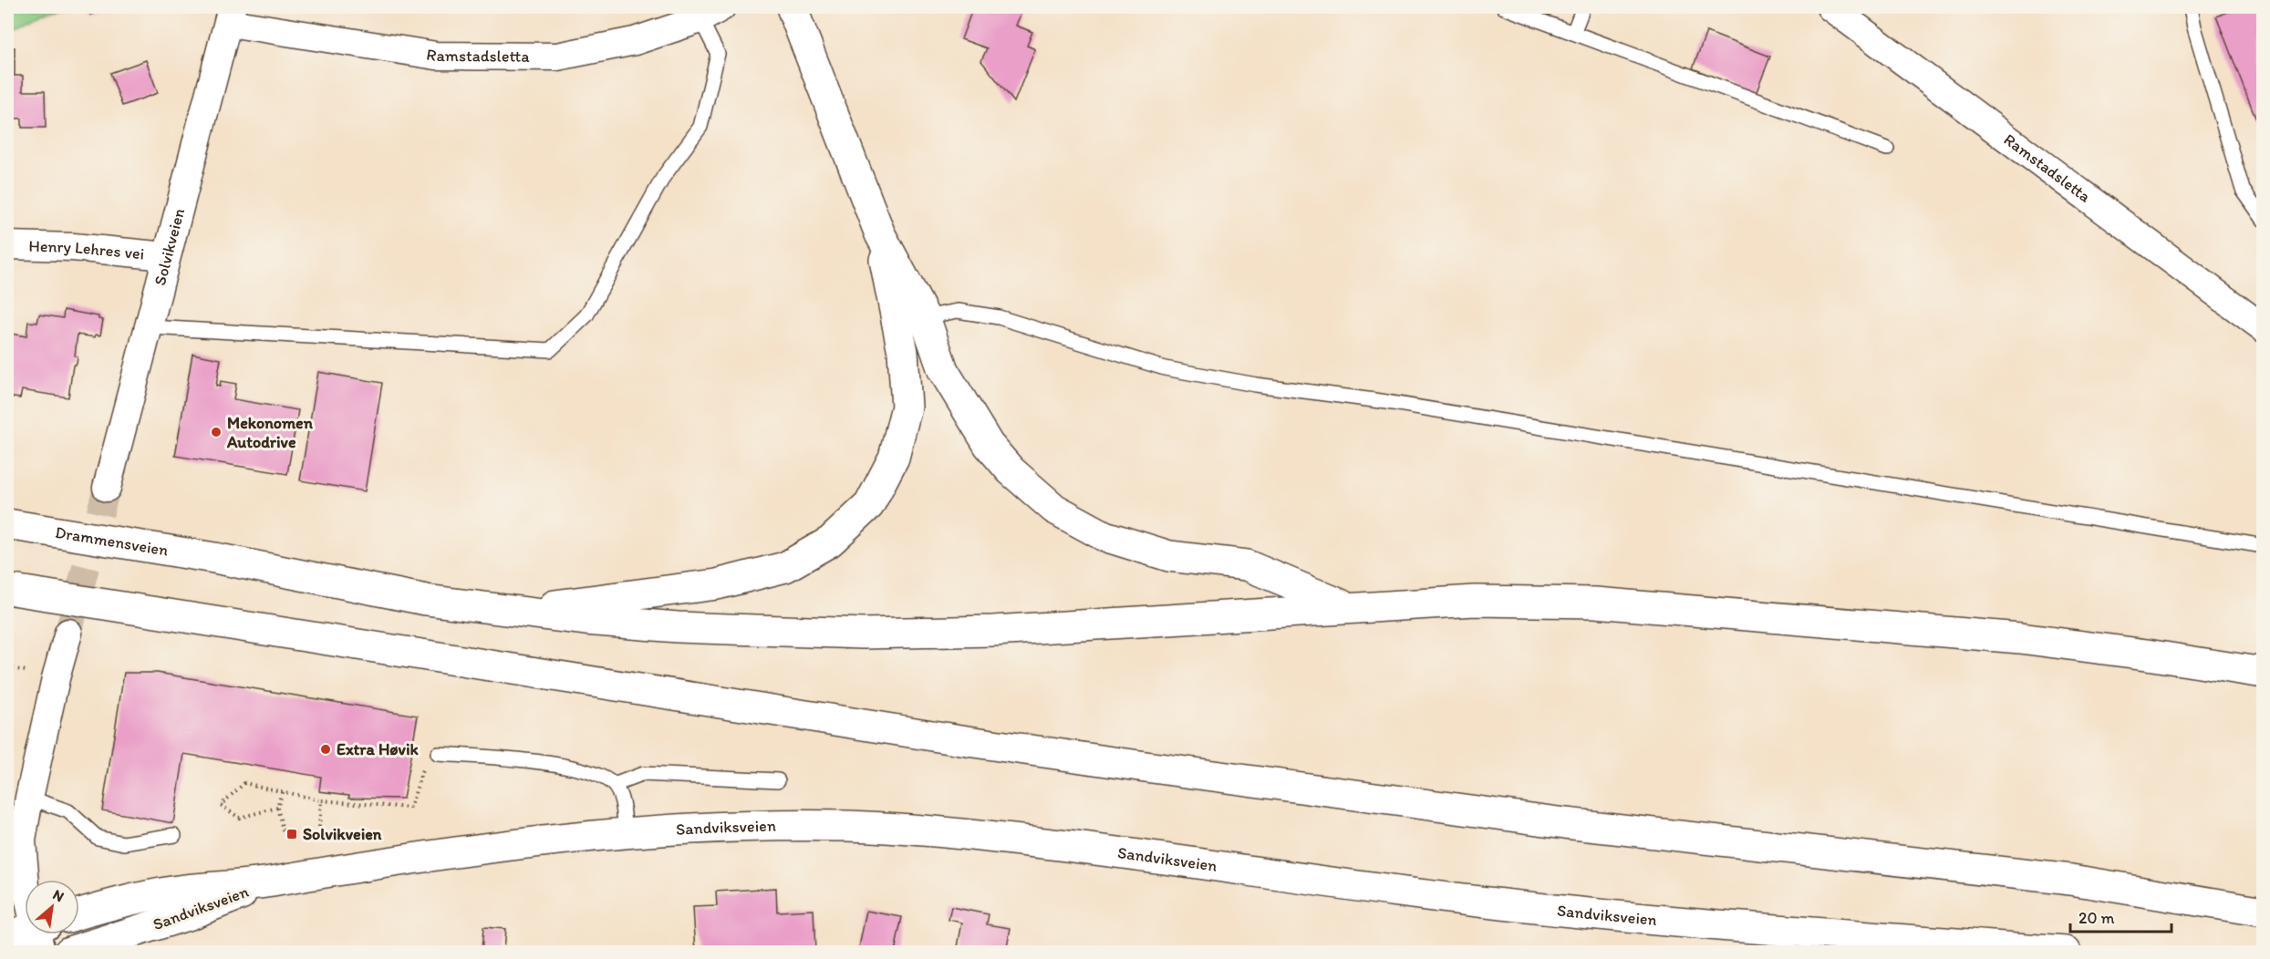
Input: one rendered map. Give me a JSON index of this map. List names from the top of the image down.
{
  "streets": {
    "main road": ["Drammensveien", "Sandviksveien"],
    "street": ["Ramstadsletta", "Solvikveien", "Henry Lehres vei"]
  },
  "crossings": [
    ["Ramstadsletta", "Solvikveien"],
    ["Solvikveien", "Henry Lehres vei"]
  ],
  "places": {
    "other": ["Mekonomen Autodrive", "Extra Høvik"],
    "transit": ["Solvikveien"]
  },
  "scale_bar": "20 m",
  "north": "top right"
}
